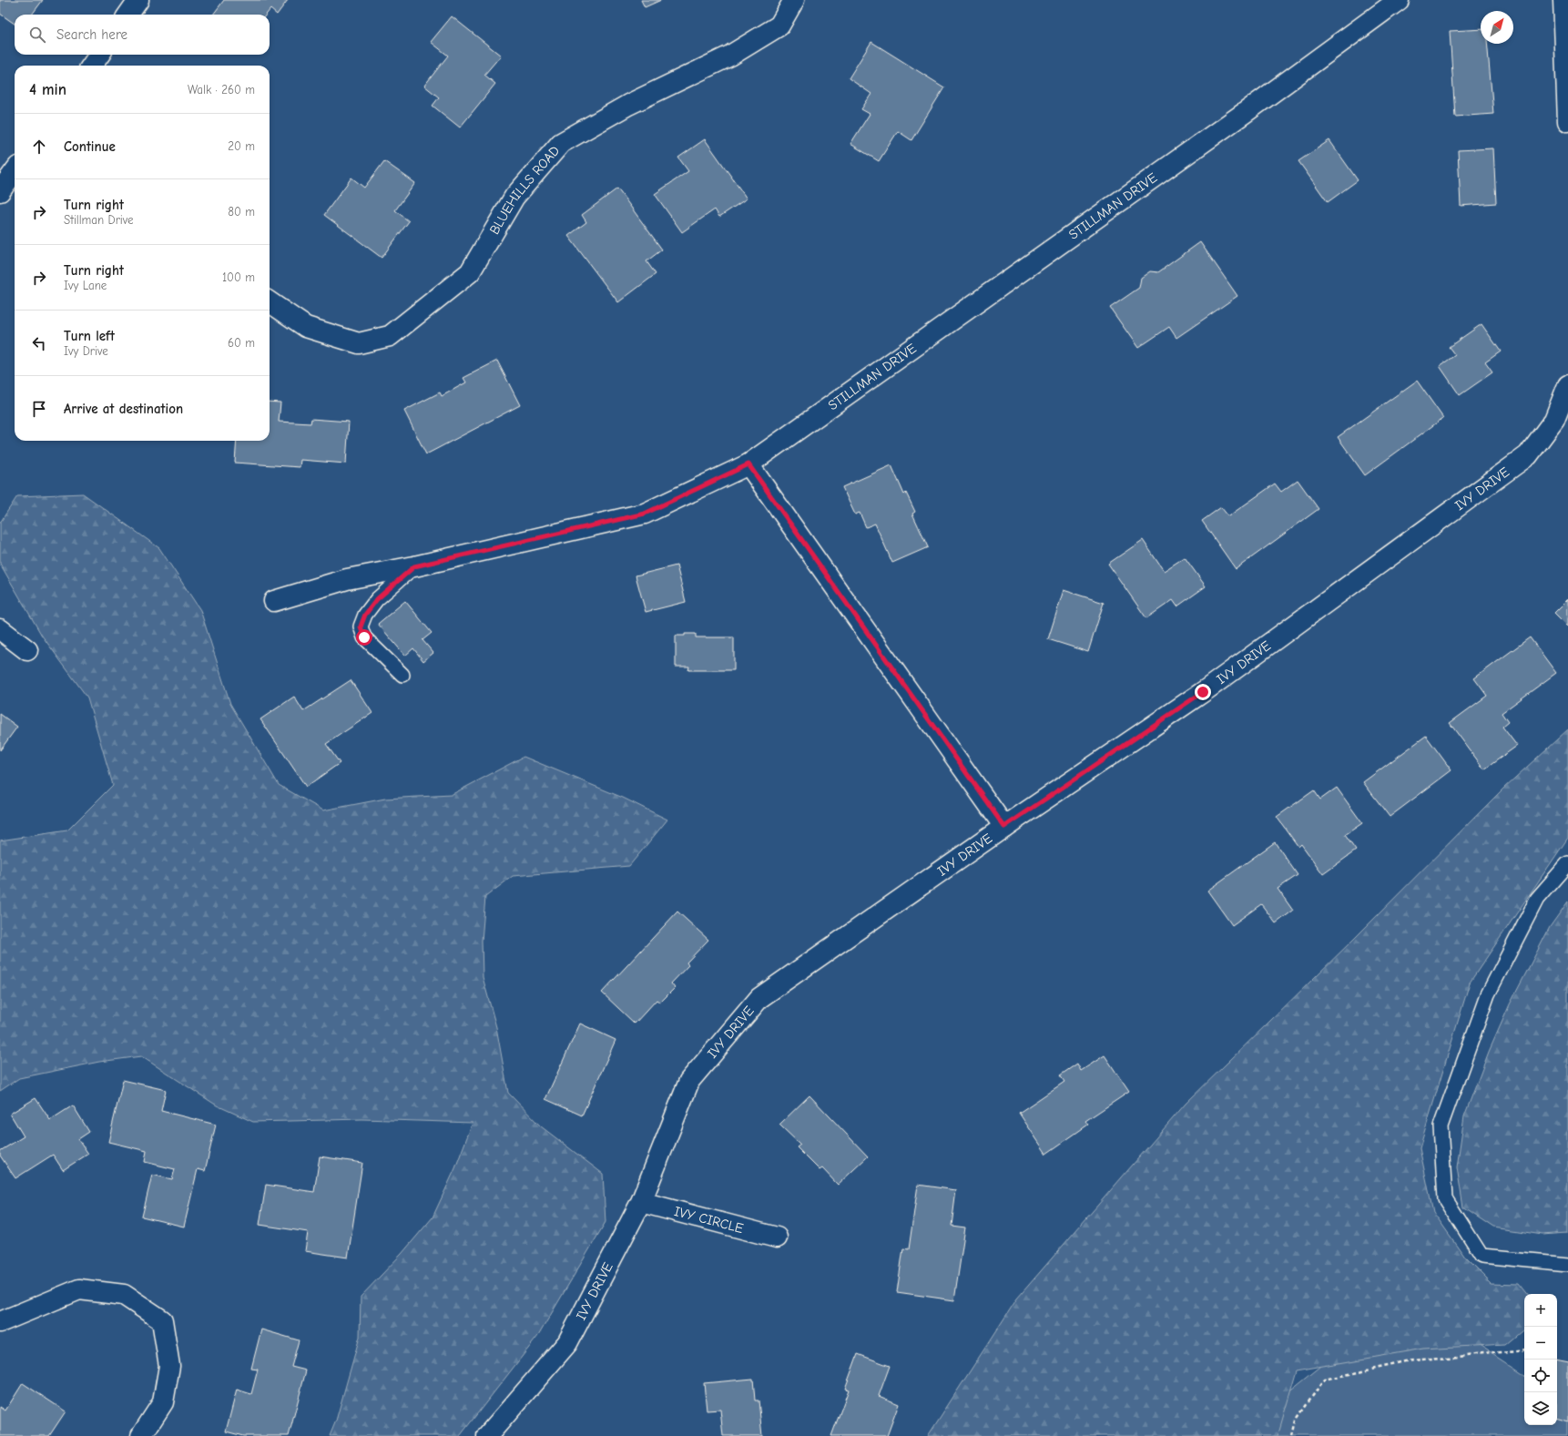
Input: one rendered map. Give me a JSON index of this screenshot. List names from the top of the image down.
{
  "streets": {
    "street": [
      "BLUEHILLS ROAD",
      "STILLMAN DRIVE",
      "IVY DRIVE",
      "IVY CIRCLE"
    ]
  },
  "crossings": [
    ["IVY DRIVE", "IVY CIRCLE"]
  ],
  "north": "top right",
  "page": {
    "search": "Search here",
    "heading": ["4 min", "Walk · 260 m"],
    "list": [
      ["Continue", "20 m"],
      ["Turn right", "Stillman Drive", "80 m"],
      ["Turn right", "Ivy Lane", "100 m"],
      ["Turn left", "Ivy Drive", "60 m"],
      "Arrive at destination"
    ],
    "map_buttons": ["+", "−"]
  }
}
